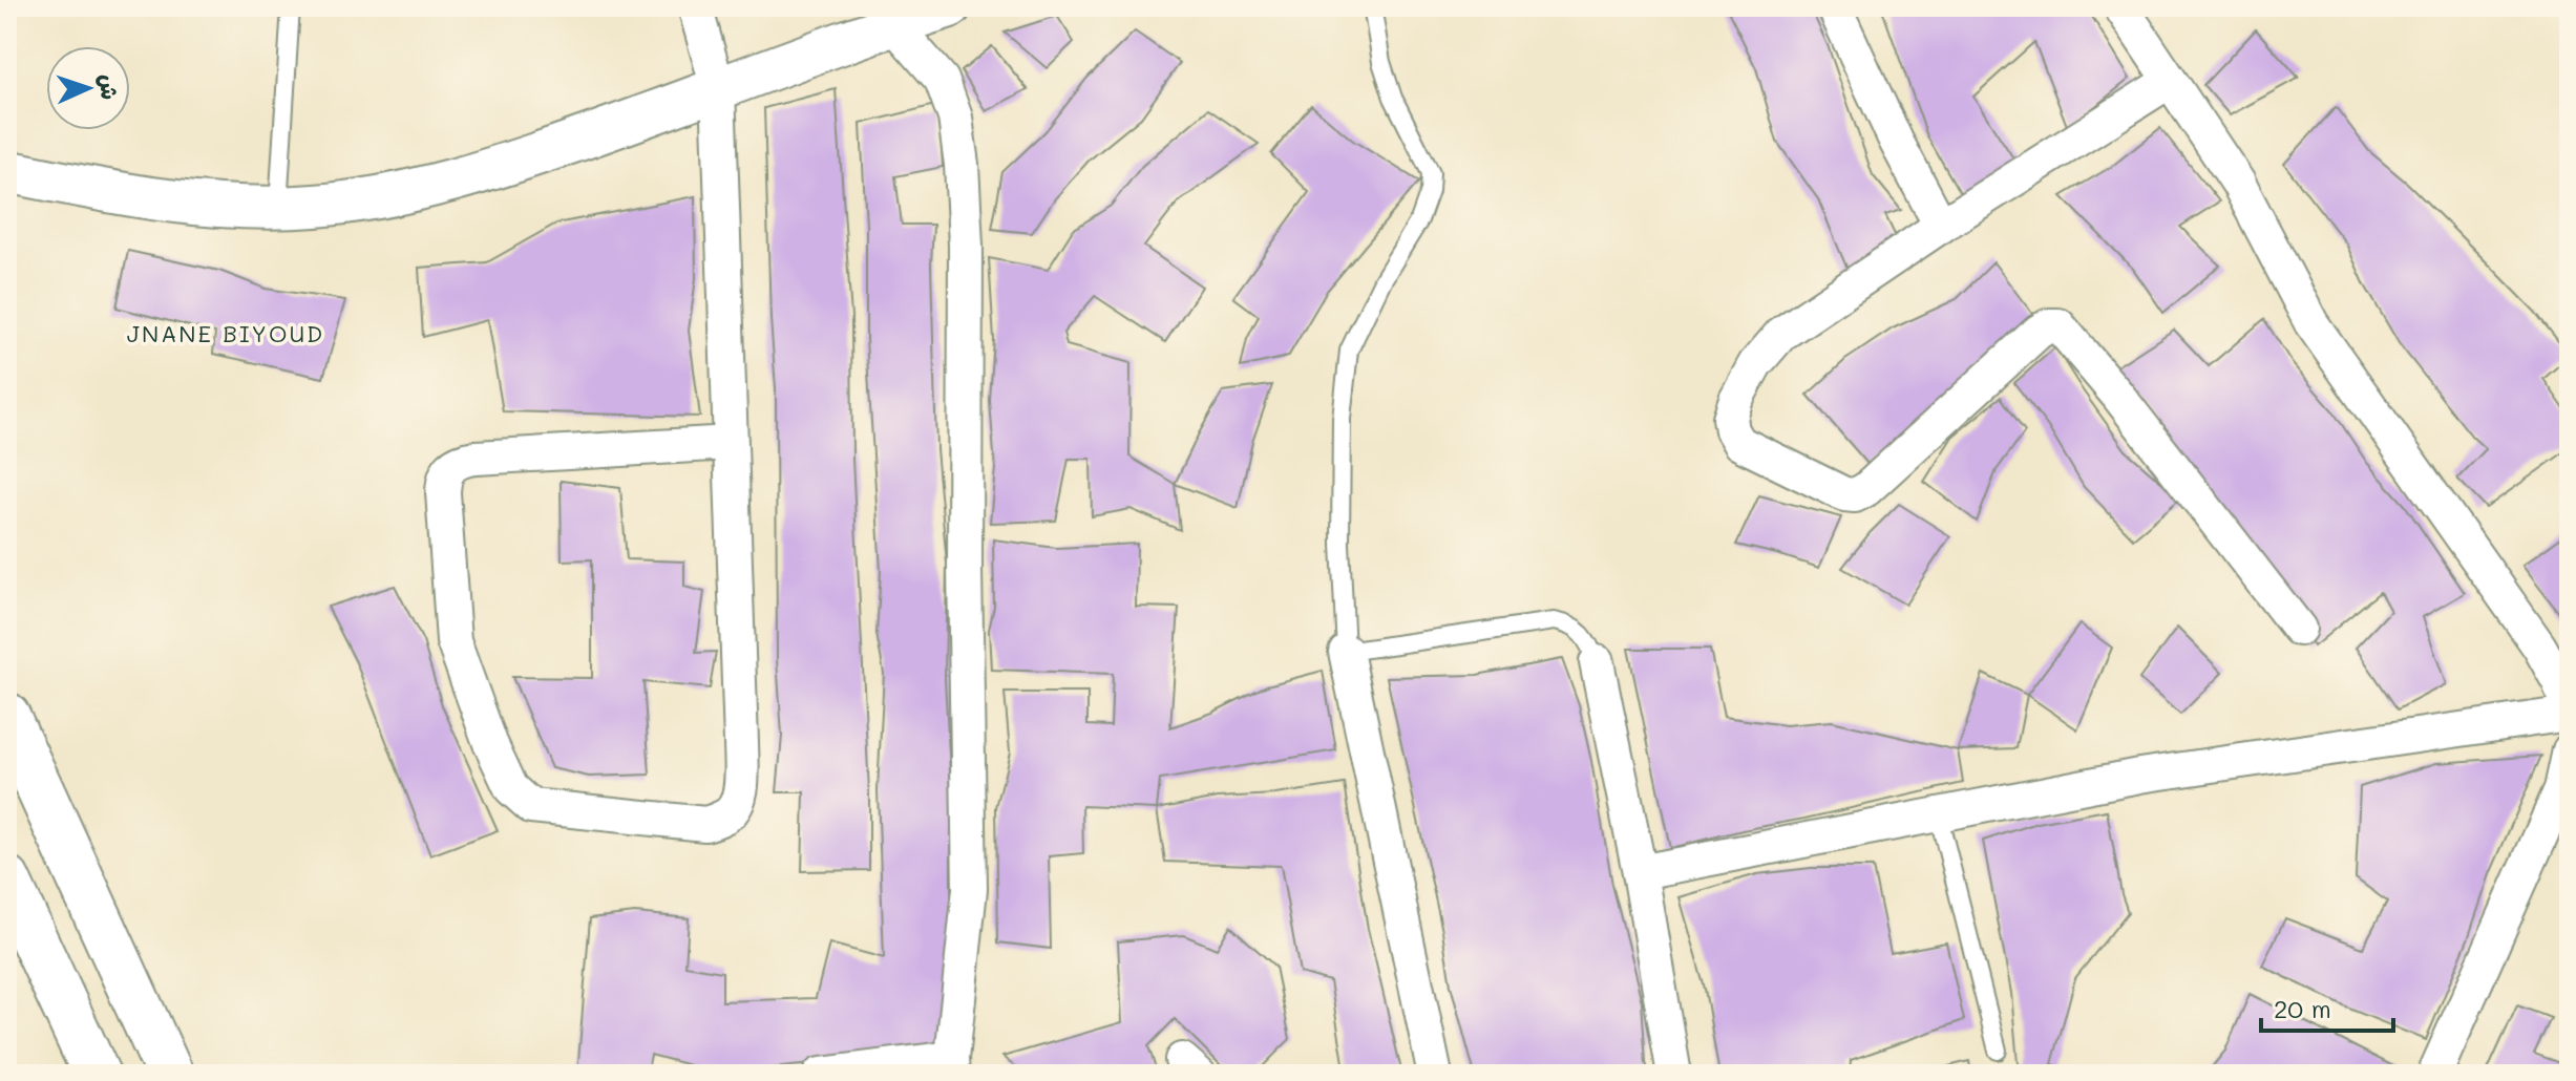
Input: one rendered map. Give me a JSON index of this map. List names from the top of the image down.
{
  "districts": ["JNANE BIYOUD"],
  "scale_bar": "20 m",
  "north": "right"
}
